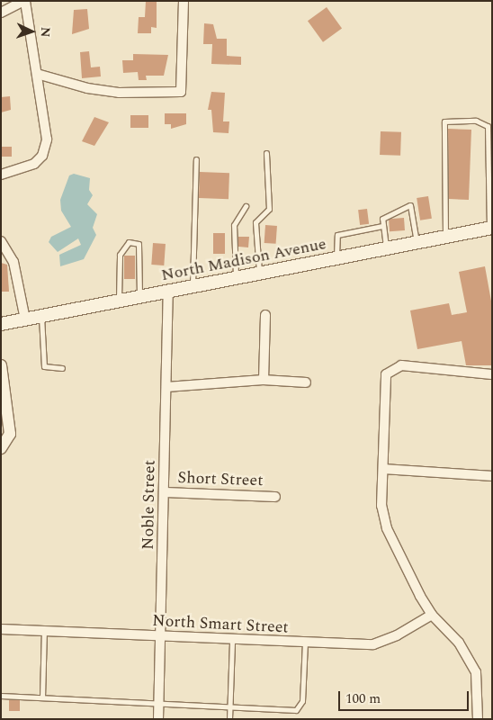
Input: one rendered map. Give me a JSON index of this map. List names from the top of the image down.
{
  "streets": {
    "main road": ["North Madison Avenue"],
    "street": ["Short Street", "Noble Street", "North Smart Street"]
  },
  "crossings": [
    ["North Madison Avenue", "Noble Street"],
    ["Short Street", "Noble Street"],
    ["Noble Street", "North Smart Street"]
  ],
  "scale_bar": "100 m",
  "north": "right"
}
